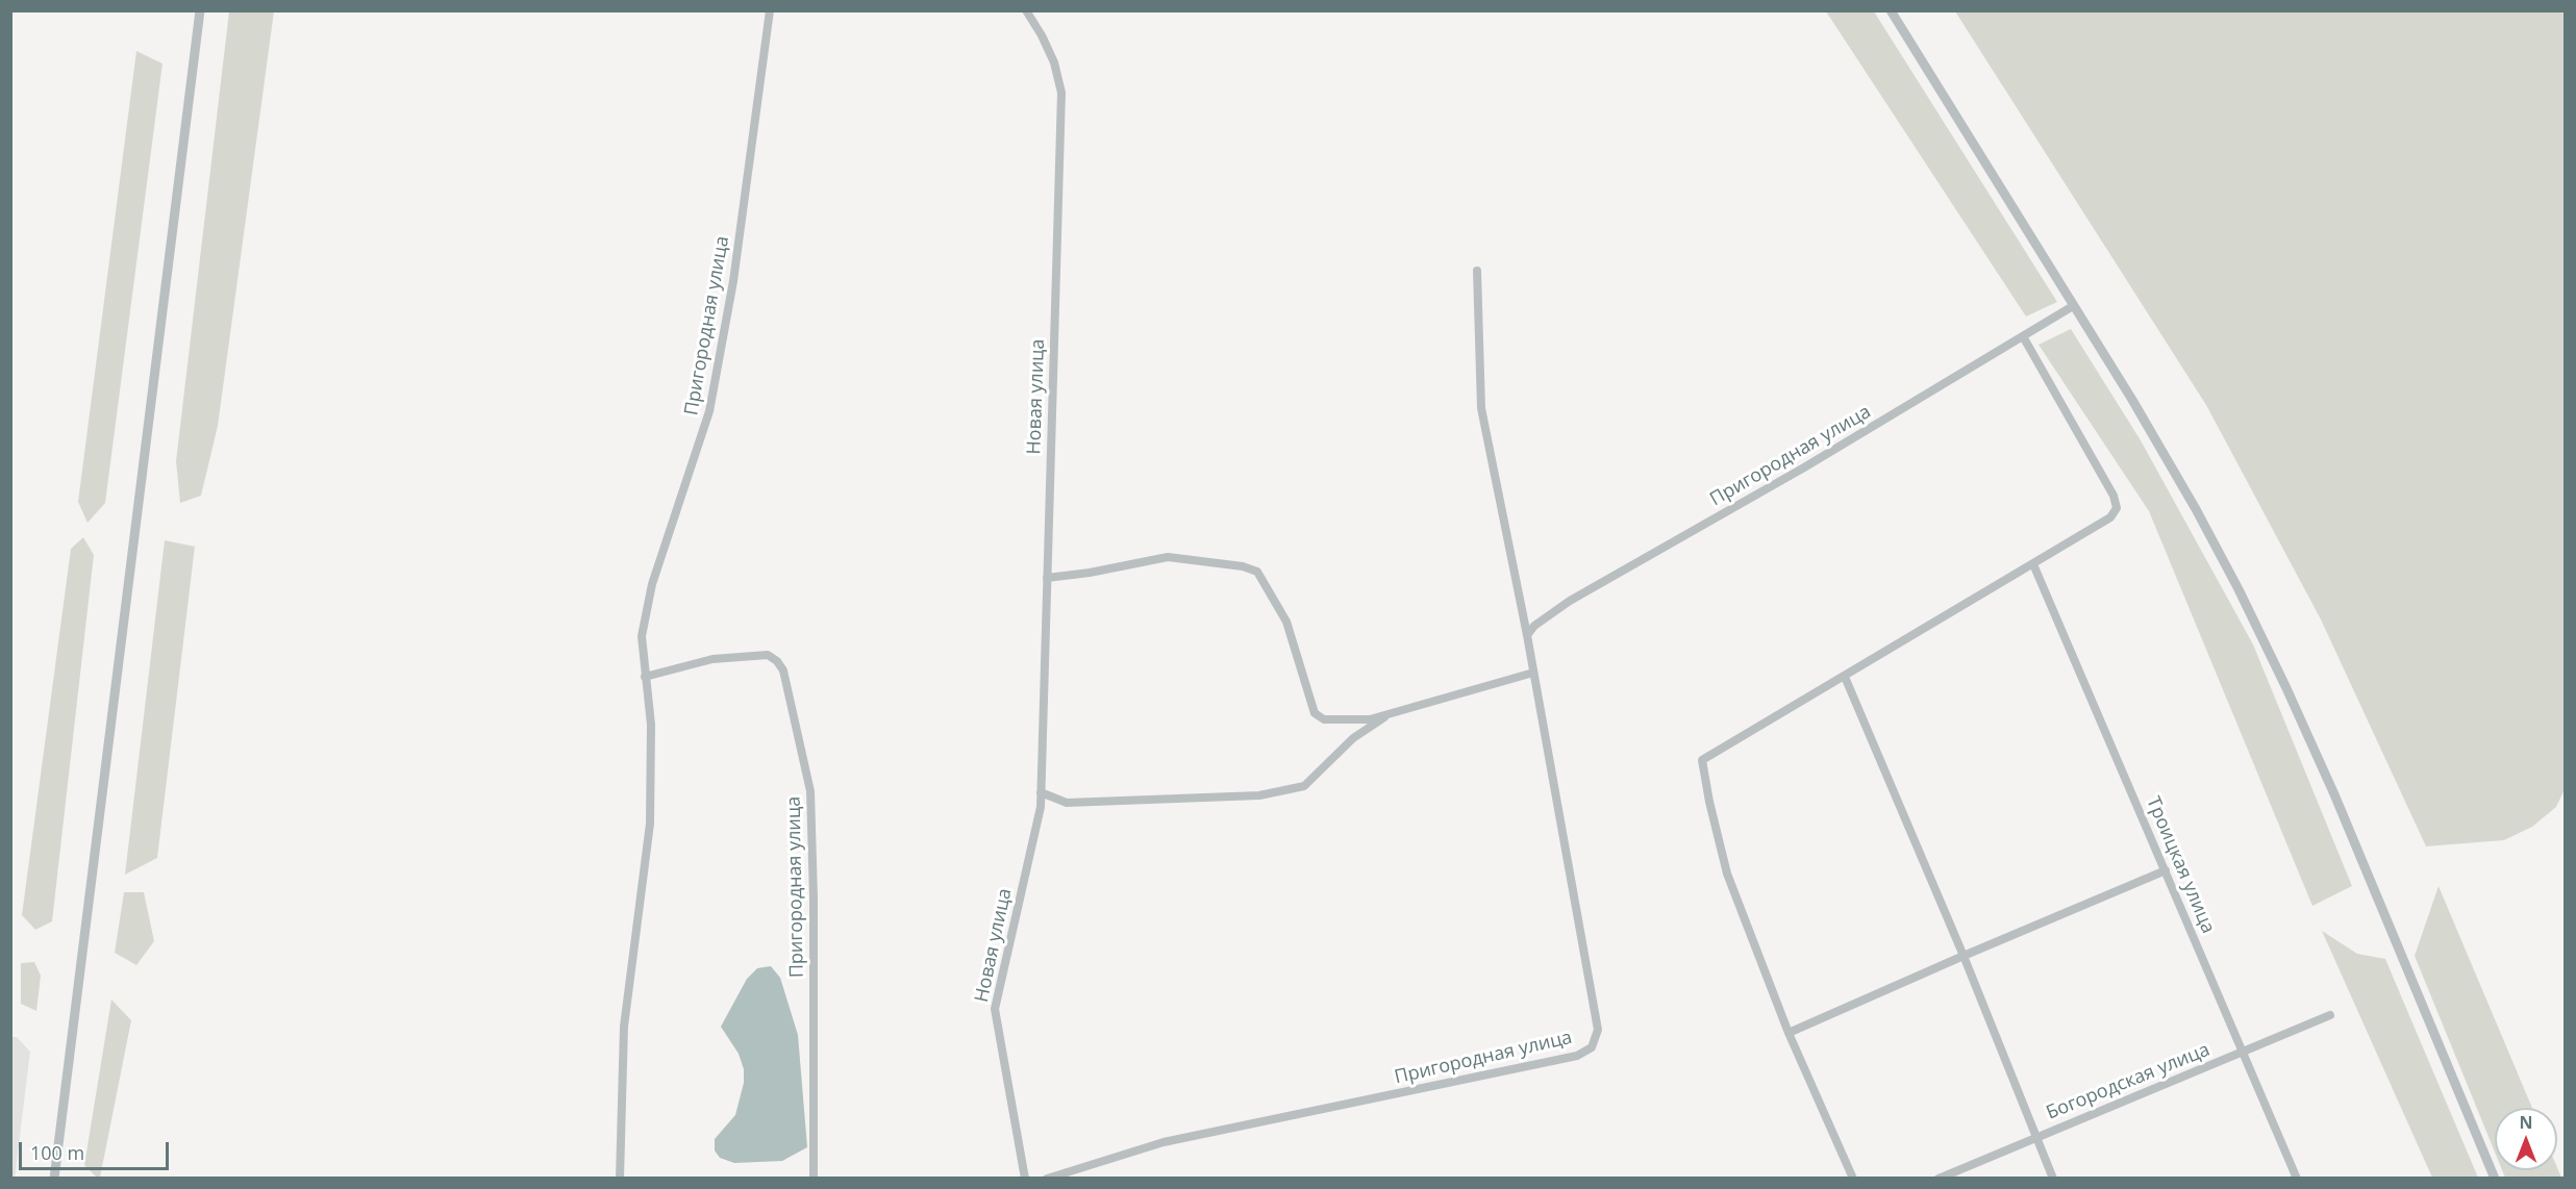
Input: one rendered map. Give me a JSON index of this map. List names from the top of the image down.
{
  "streets": {
    "street": [
      "Пригородная улица",
      "Новая улица",
      "Троицкая улица",
      "Богородская улица"
    ]
  },
  "crossings": [
    ["Троицкая улица", "Богородская улица"]
  ],
  "scale_bar": "100 m",
  "north": "top"
}
